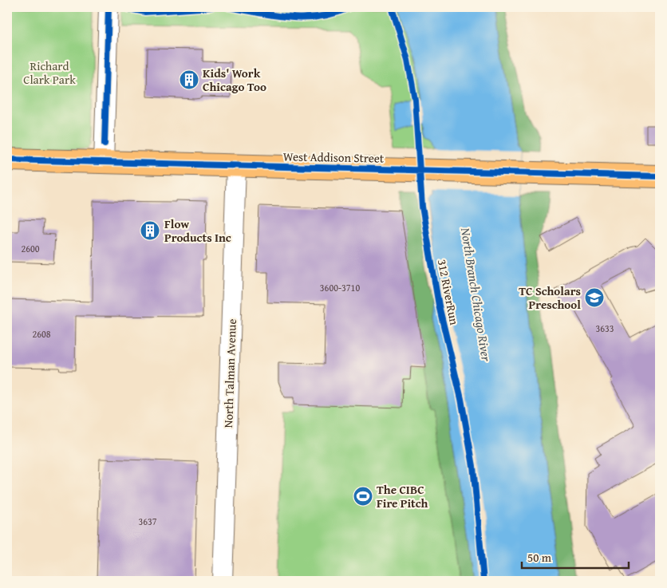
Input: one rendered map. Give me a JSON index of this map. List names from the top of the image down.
{
  "streets": {
    "main road": ["West Addison Street"],
    "street": ["North Talman Avenue"],
    "cycle path": ["312 RiverRun"]
  },
  "crossings": [
    ["West Addison Street", "North Talman Avenue"]
  ],
  "water": ["North Branch Chicago River"],
  "parks": ["Richard Clark Park"],
  "places": {
    "building": ["Kids' Work Chicago Too", "Flow Products Inc"],
    "school or university": ["TC Scholars Preschool"],
    "sports": ["The CIBC Fire Pitch"]
  },
  "house_numbers": [
    "2600",
    "3600-3710",
    "3633",
    "2608",
    "3637"
  ],
  "scale_bar": "50 m"
}
